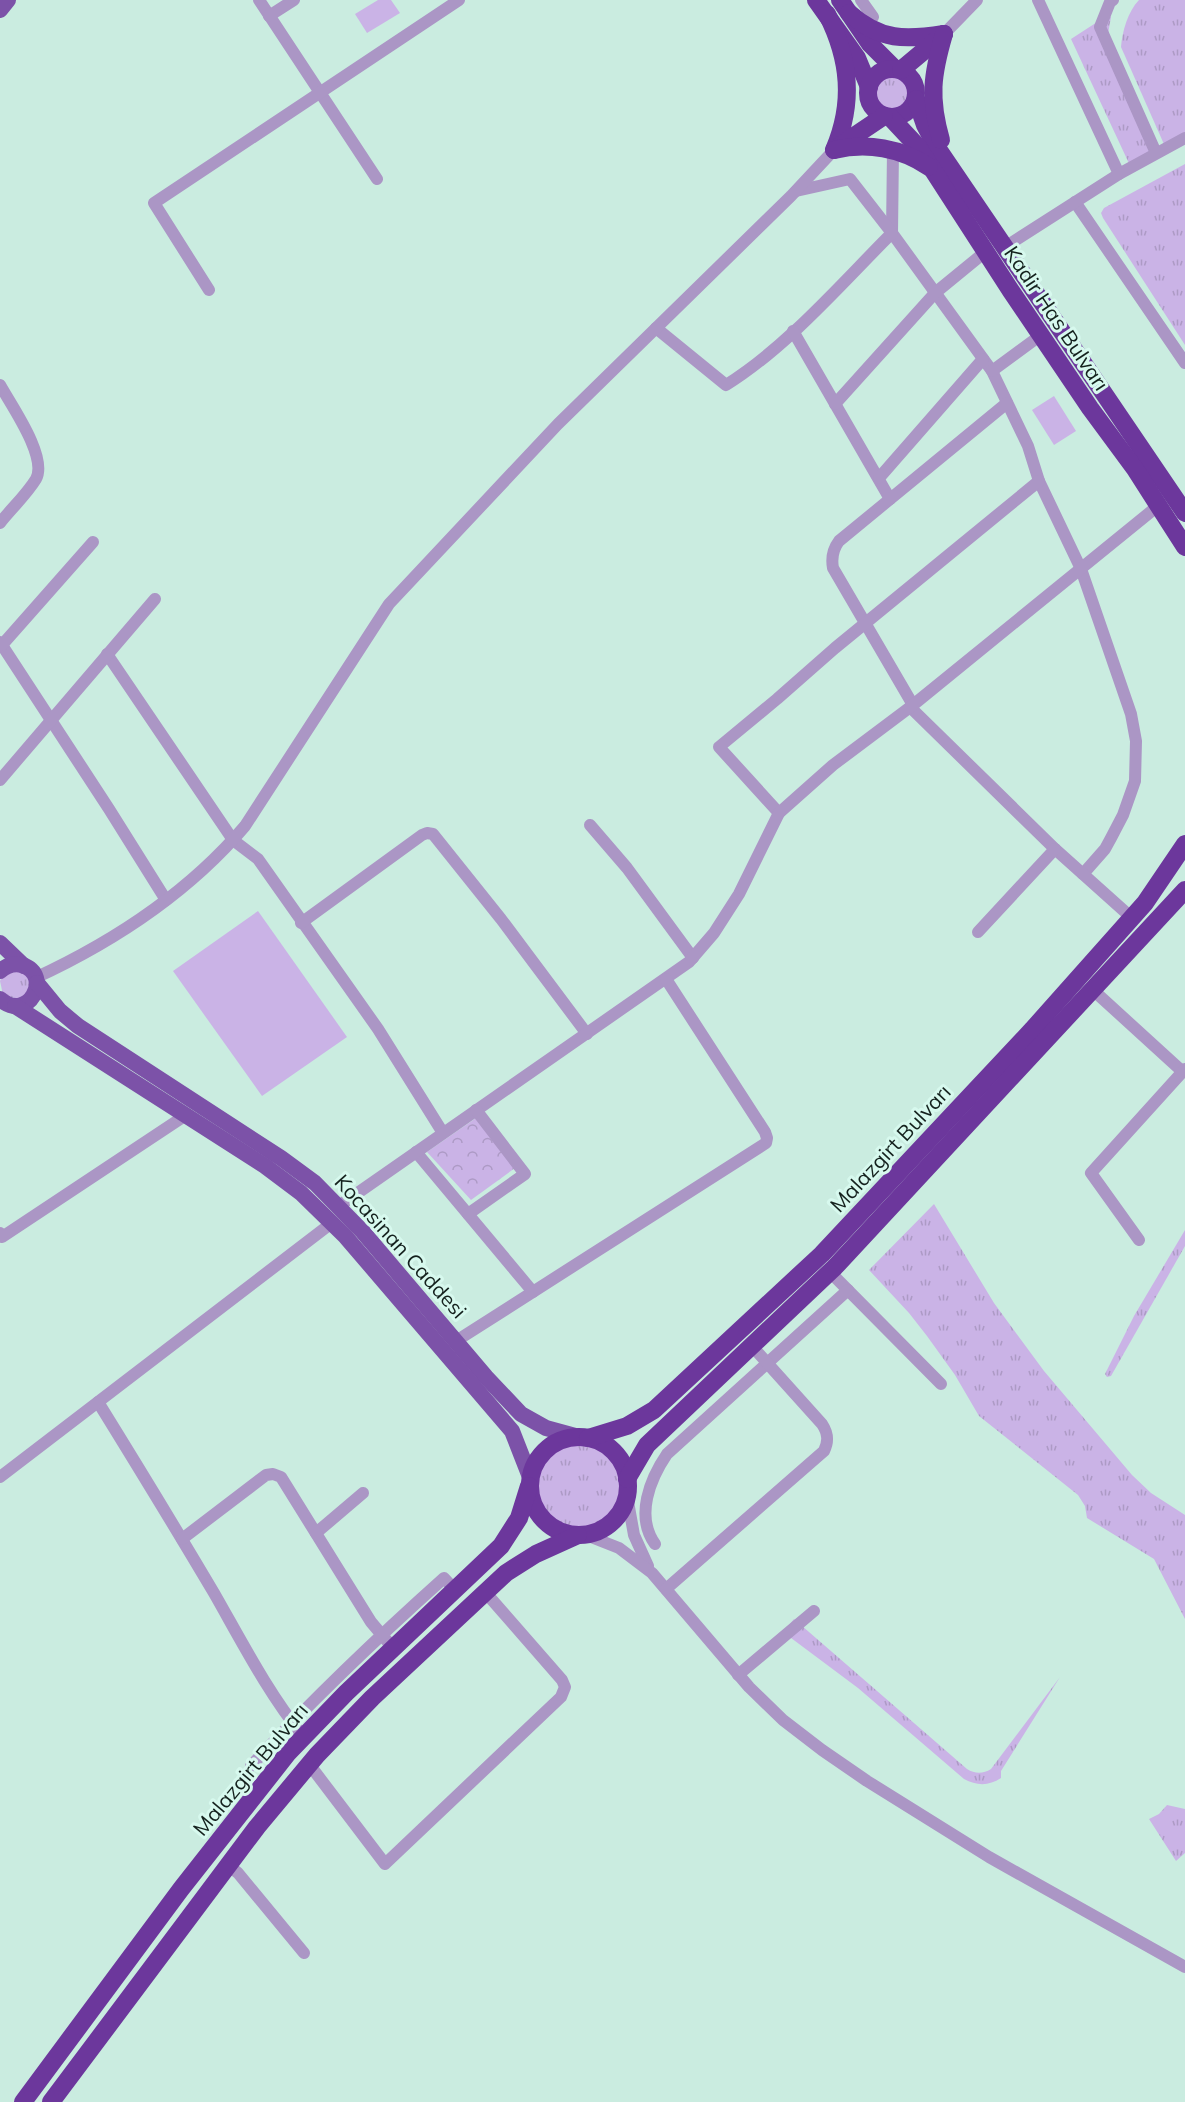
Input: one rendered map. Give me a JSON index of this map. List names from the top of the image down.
{
  "streets": {
    "highway": ["Kadir Has Bulvarı", "Malazgirt Bulvarı"],
    "main road": ["Kocasinan Caddesi"]
  },
  "crossings": [
    ["Malazgirt Bulvarı", "Kocasinan Caddesi"]
  ]
}
